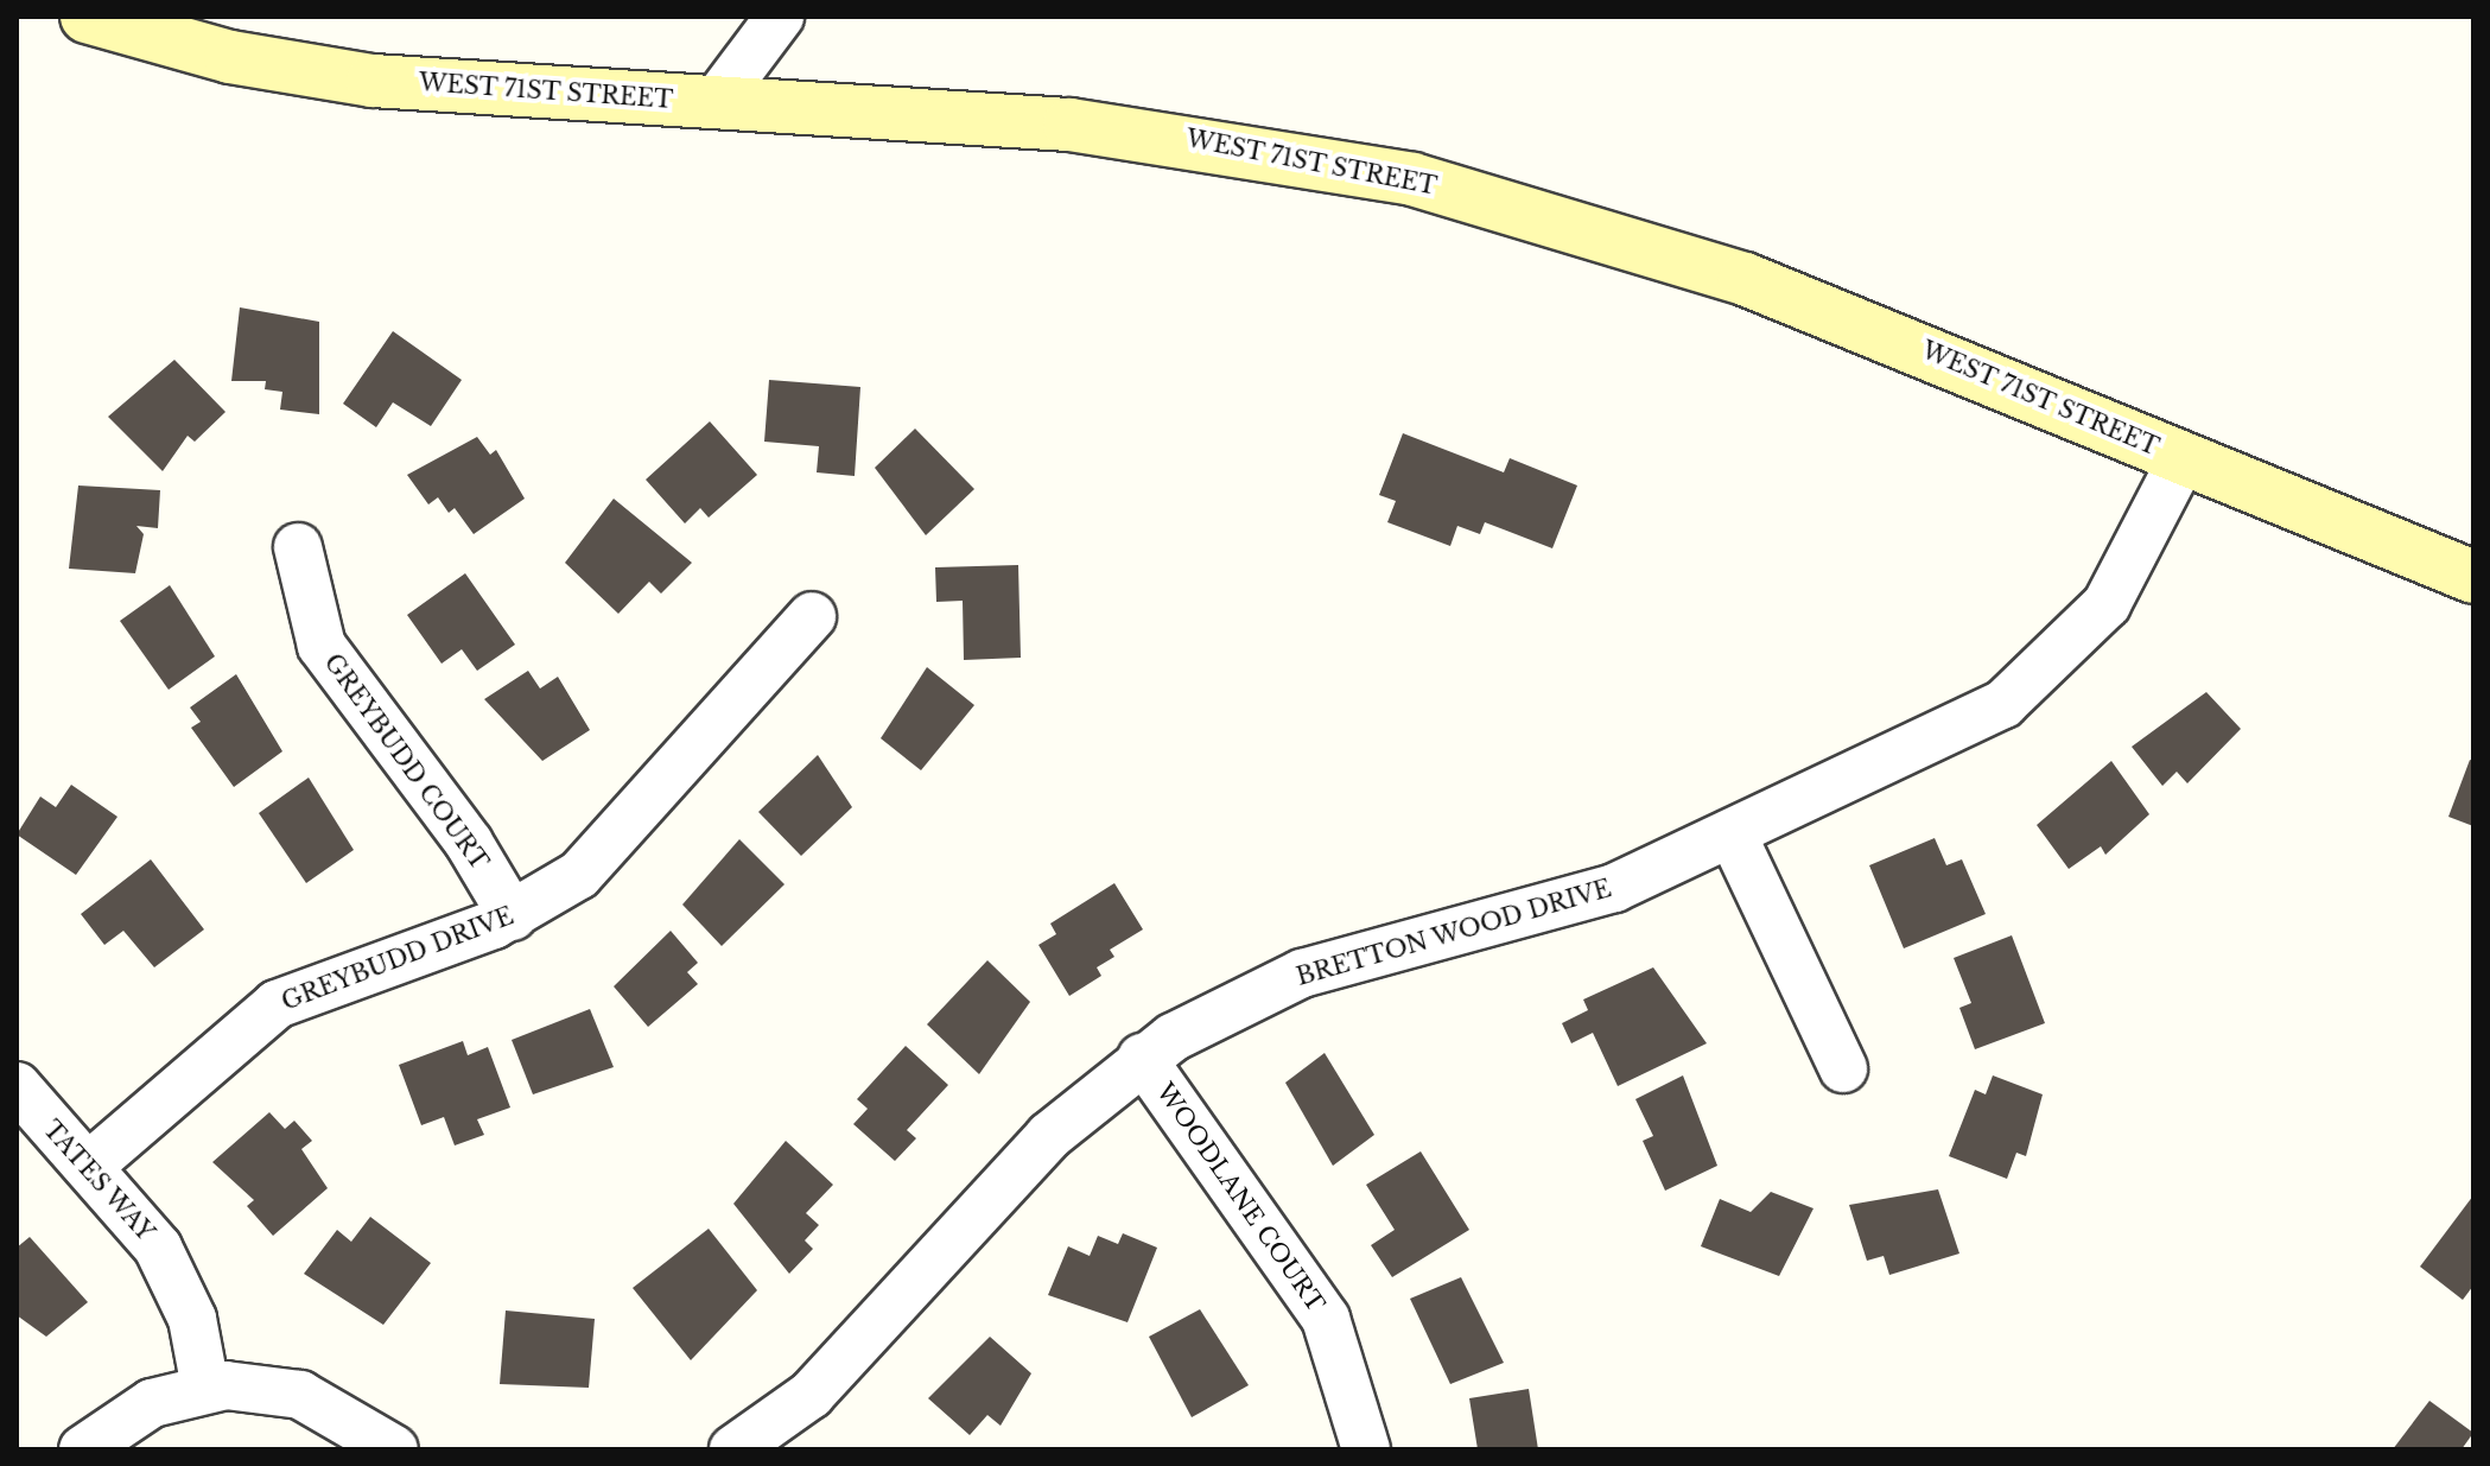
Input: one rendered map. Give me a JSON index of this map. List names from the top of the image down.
{
  "streets": {
    "main road": ["WEST 71ST STREET"],
    "street": [
      "GREYBUDD COURT",
      "BRETTON WOOD DRIVE",
      "GREYBUDD DRIVE",
      "TATES WAY",
      "WOODLANE COURT"
    ]
  },
  "crossings": [
    ["WEST 71ST STREET", "BRETTON WOOD DRIVE"],
    ["GREYBUDD COURT", "GREYBUDD DRIVE"],
    ["BRETTON WOOD DRIVE", "WOODLANE COURT"],
    ["GREYBUDD DRIVE", "TATES WAY"]
  ]
}
